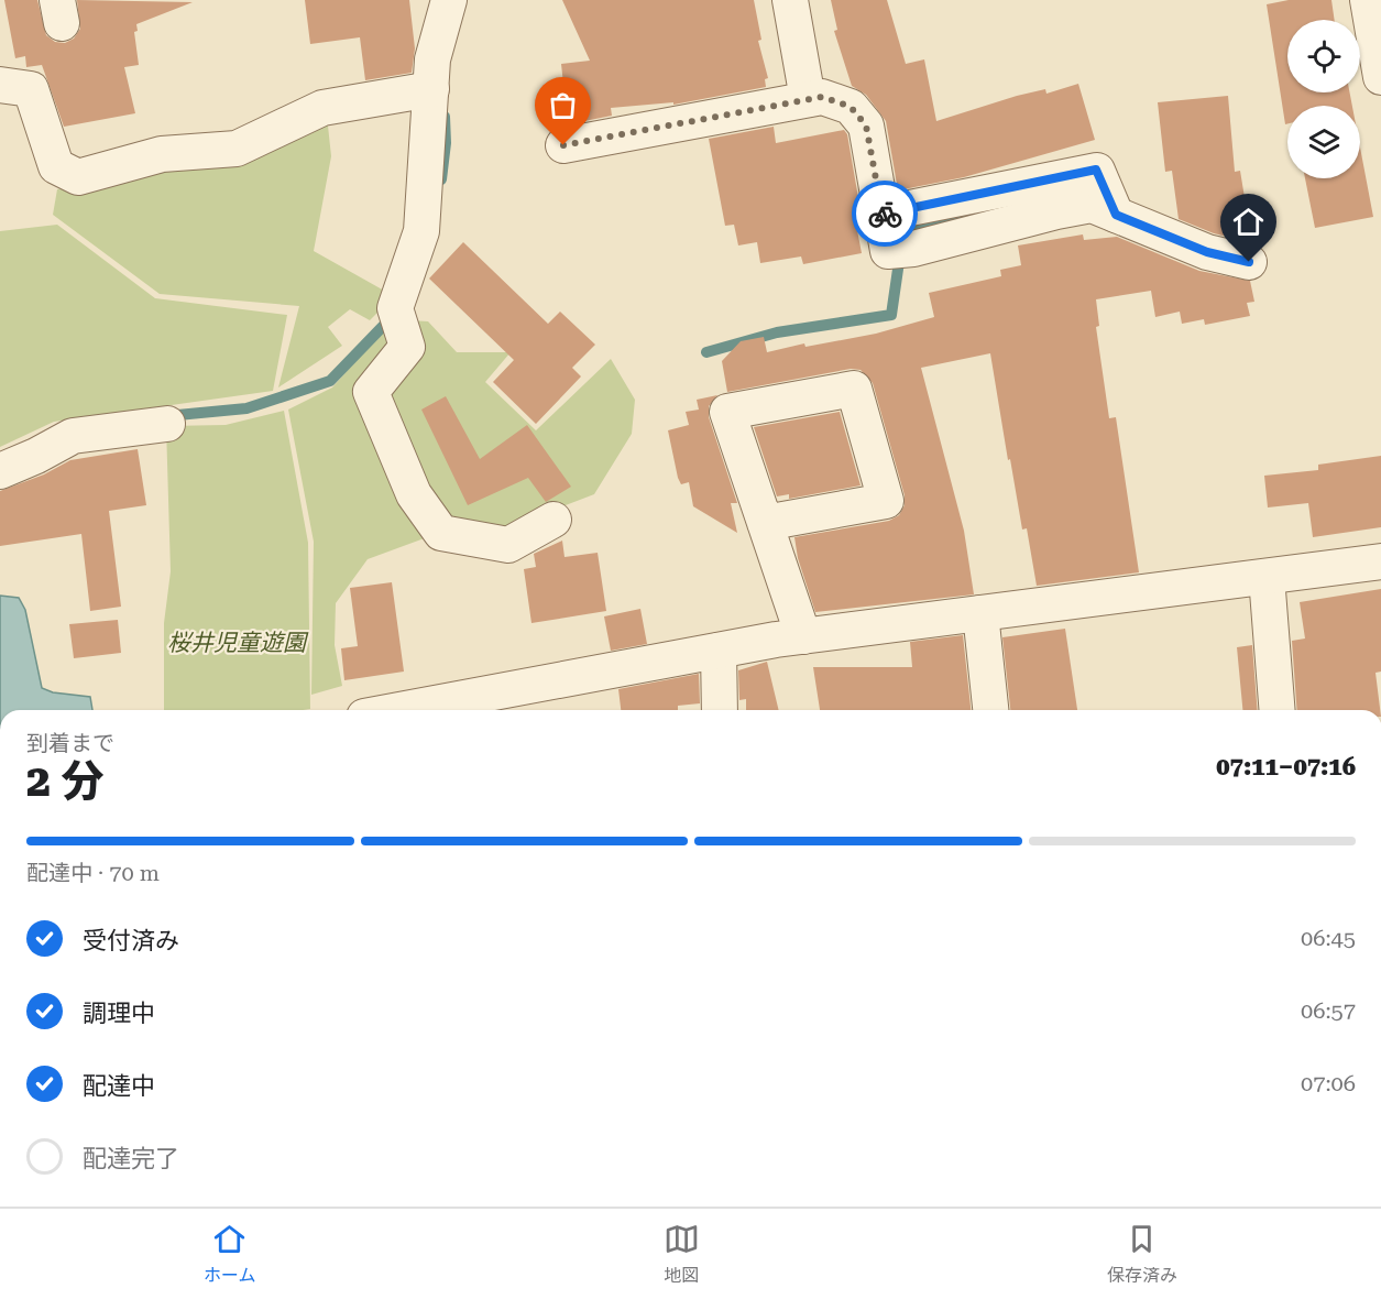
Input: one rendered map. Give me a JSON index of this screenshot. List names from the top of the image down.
{
  "parks": ["桜井児童遊園"],
  "page": {
    "heading": ["2 分", "到着まで", "07:11–07:16"],
    "bar": "配達中 · 70 m",
    "list": [
      ["受付済み", "06:45"],
      ["調理中", "06:57"],
      ["配達中", "07:06"],
      "配達完了"
    ],
    "tabs": ["ホーム", "地図", "保存済み"]
  }
}
